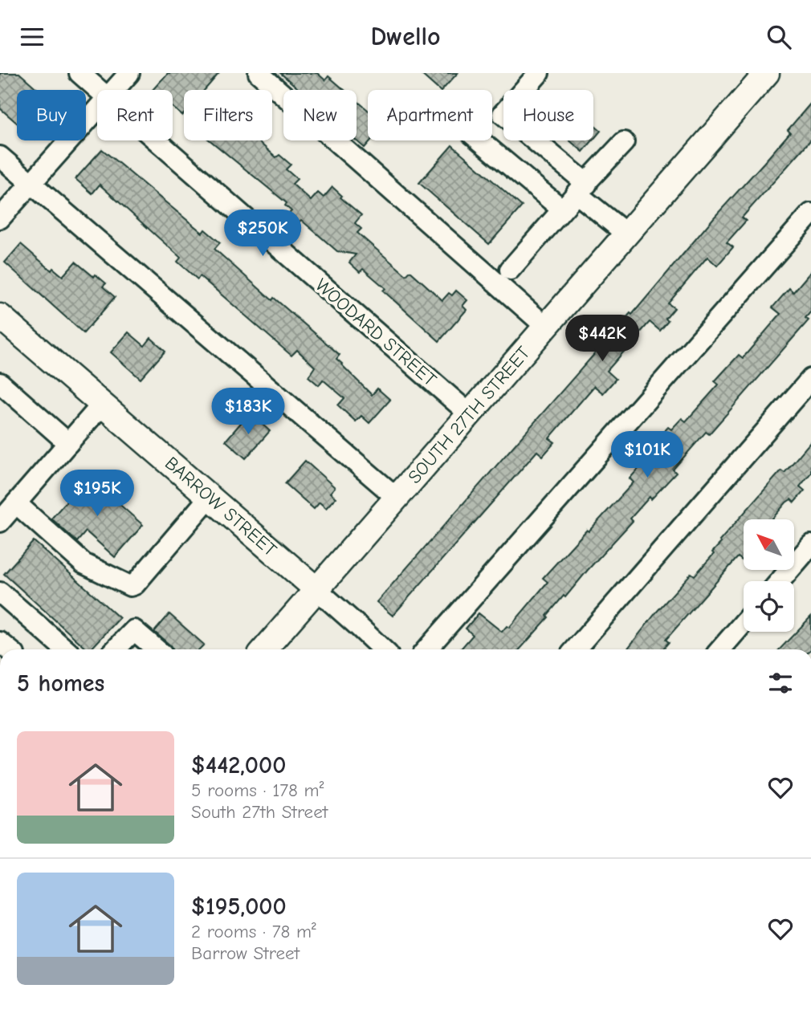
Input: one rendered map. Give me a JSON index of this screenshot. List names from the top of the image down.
{
  "streets": {
    "main road": ["SOUTH 27TH STREET", "BARROW STREET"],
    "street": ["WOODARD STREET"]
  },
  "crossings": [
    ["WOODARD STREET", "SOUTH 27TH STREET"],
    ["SOUTH 27TH STREET", "BARROW STREET"]
  ],
  "north": "top left",
  "page": {
    "header": "Dwello",
    "chip": [
      "Buy",
      "Rent",
      "Filters",
      "New",
      "Apartment",
      "House"
    ],
    "price": [
      "$250K",
      "$442K",
      "$183K",
      "$101K",
      "$195K"
    ],
    "heading": "5 homes",
    "list": [
      {
        "name": "$442,000",
        "note": "5 rooms · 178 m² · South 27th Street"
      },
      {
        "name": "$195,000",
        "note": "2 rooms · 78 m² · Barrow Street"
      }
    ]
  }
}
